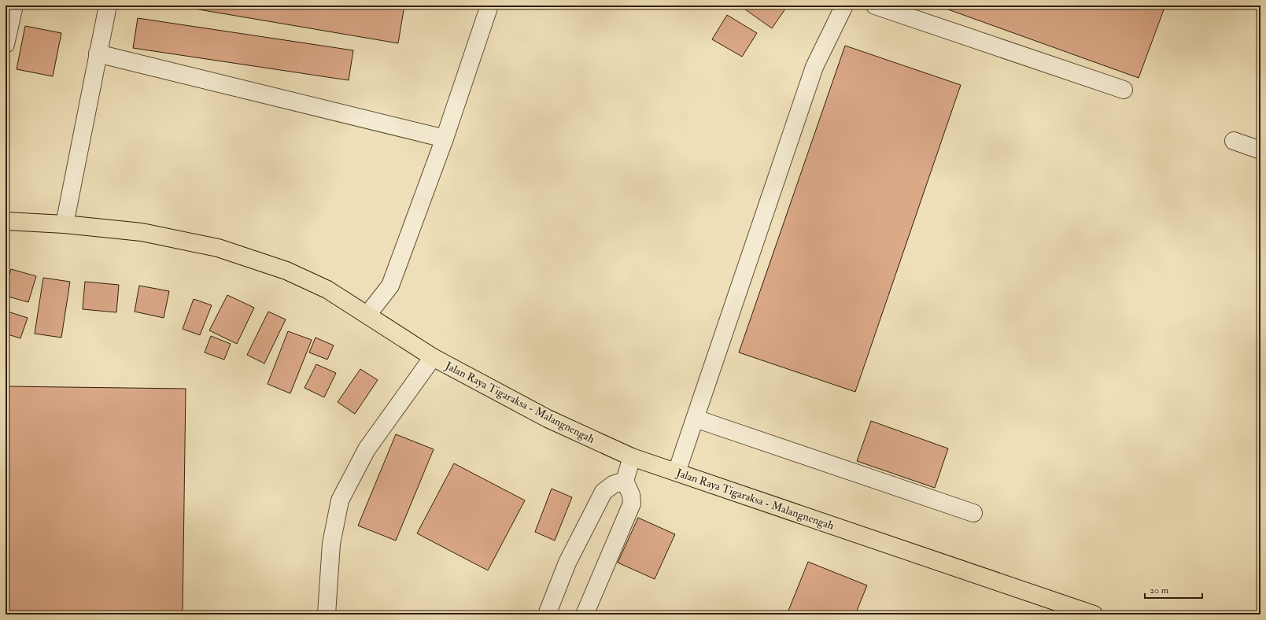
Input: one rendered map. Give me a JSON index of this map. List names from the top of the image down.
{
  "streets": {
    "main road": ["Jalan Raya Tigaraksa - Malangnengah"]
  },
  "scale_bar": "20 m"
}
